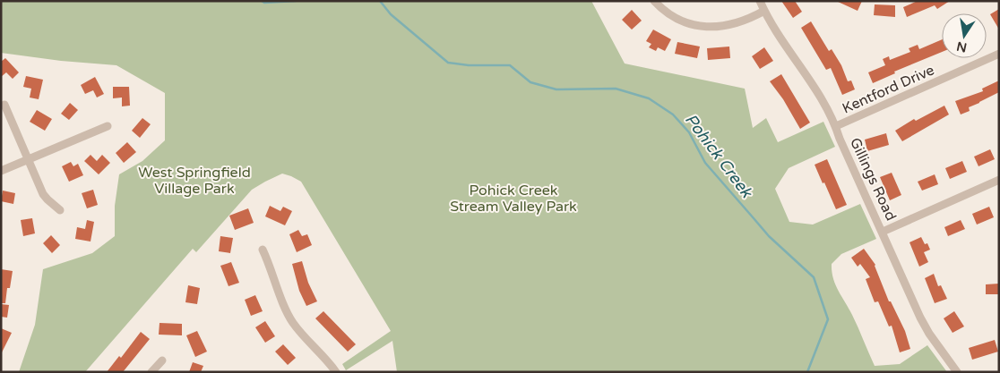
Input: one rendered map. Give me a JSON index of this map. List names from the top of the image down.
{
  "streets": {
    "street": ["Kentford Drive", "Gillings Road"]
  },
  "crossings": [
    ["Kentford Drive", "Gillings Road"]
  ],
  "water": ["Pohick Creek"],
  "parks": ["West Springfield Village Park", "Pohick Creek Stream Valley Park"],
  "north": "bottom"
}
